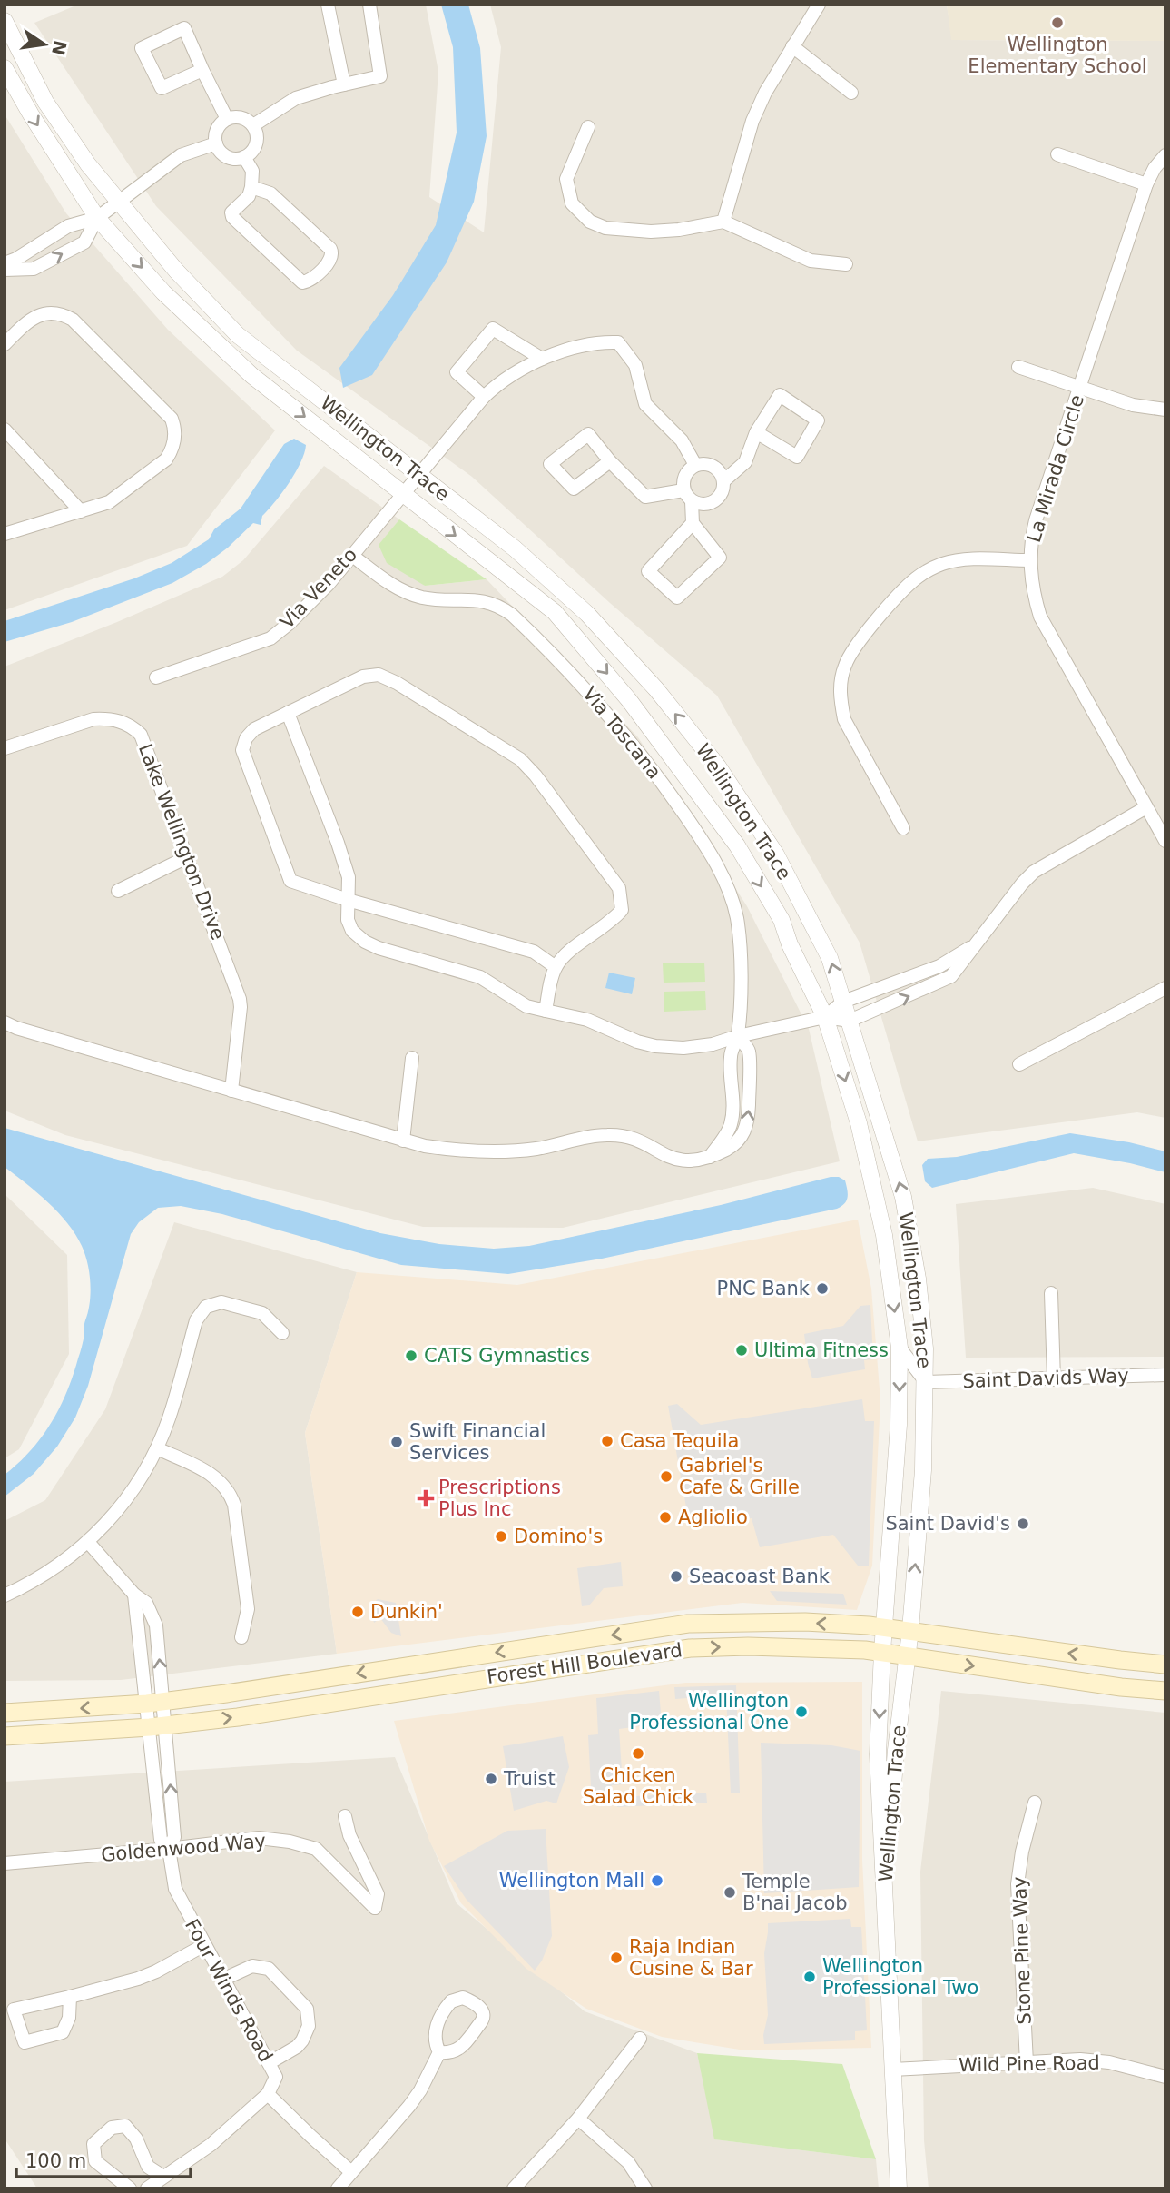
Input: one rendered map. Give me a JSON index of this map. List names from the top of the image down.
{
  "streets": {
    "main road": ["Forest Hill Boulevard"],
    "street": [
      "Wellington Trace",
      "La Mirada Circle",
      "Via Veneto",
      "Via Toscana",
      "Lake Wellington Drive",
      "Saint Davids Way",
      "Goldenwood Way",
      "Stone Pine Way",
      "Four Winds Road",
      "Wild Pine Road"
    ]
  },
  "crossings": [
    ["Wellington Trace", "Via Veneto"],
    ["Wellington Trace", "Saint Davids Way"],
    ["Wellington Trace", "Forest Hill Boulevard"],
    ["Wellington Trace", "Wild Pine Road"],
    ["Via Veneto", "Via Toscana"],
    ["Forest Hill Boulevard", "Four Winds Road"],
    ["Goldenwood Way", "Four Winds Road"],
    ["Stone Pine Way", "Wild Pine Road"]
  ],
  "places": {
    "other": [
      "Wellington Elementary School",
      "PNC Bank",
      "Ultima Fitness",
      "CATS Gymnastics",
      "Casa Tequila",
      "Swift Financial Services",
      "Gabriel's Cafe & Grille",
      "Agliolio",
      "Saint David's",
      "Domino's",
      "Seacoast Bank",
      "Dunkin'",
      "Wellington Professional One",
      "Chicken Salad Chick",
      "Truist",
      "Wellington Mall",
      "Temple B'nai Jacob",
      "Raja Indian Cusine & Bar",
      "Wellington Professional Two"
    ],
    "health": ["Prescriptions Plus Inc"]
  },
  "scale_bar": "100 m",
  "north": "right"
}
